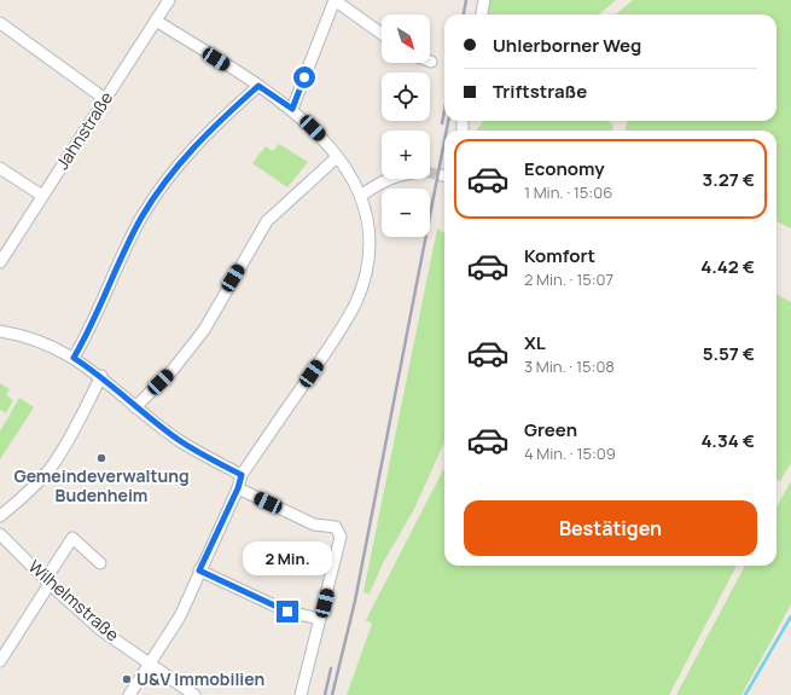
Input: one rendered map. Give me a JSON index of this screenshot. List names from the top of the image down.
{
  "streets": {
    "street": ["Jahnstraße", "Wilhelmstraße"]
  },
  "places": ["Gemeindeverwaltung Budenheim", "U&V Immobilien"],
  "north": "bottom right",
  "page": {
    "map_buttons": ["+", "−"],
    "banner": ["Uhlerborner Weg", "Triftstraße"],
    "list": [
      {
        "name": "Economy",
        "note": "1 Min. · 15:06",
        "value": "3.27 €"
      },
      {
        "name": "Komfort",
        "note": "2 Min. · 15:07",
        "value": "4.42 €"
      },
      {
        "name": "XL",
        "note": "3 Min. · 15:08",
        "value": "5.57 €"
      },
      {
        "name": "Green",
        "note": "4 Min. · 15:09",
        "value": "4.34 €"
      }
    ],
    "buttons": "Bestätigen",
    "bubble": "2 Min."
  }
}
